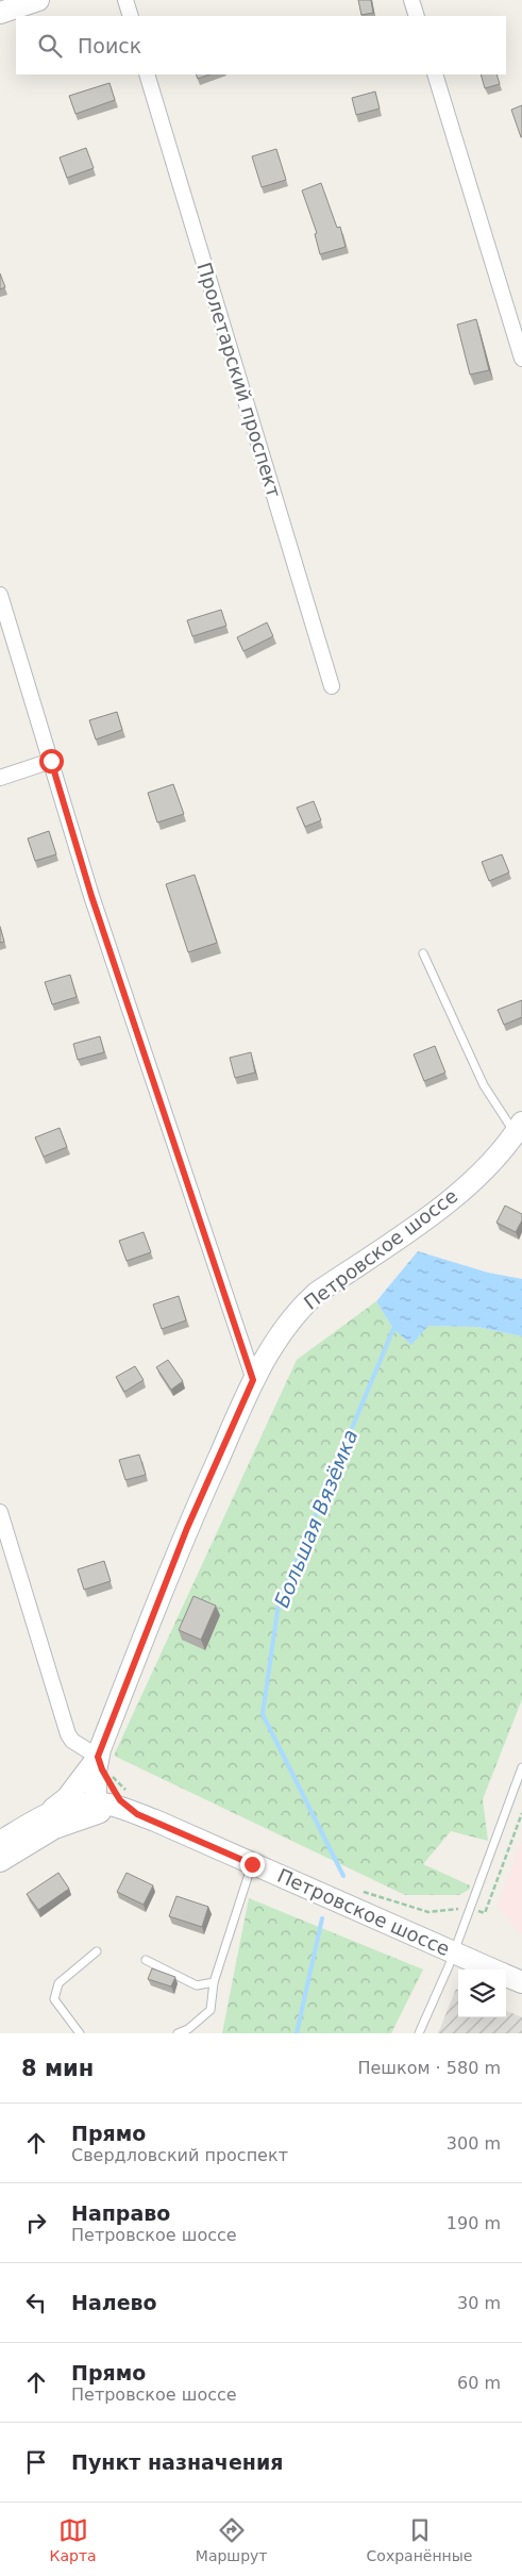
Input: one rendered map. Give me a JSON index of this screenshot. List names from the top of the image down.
{
  "streets": {
    "street": ["Пролетарский проспект", "Петровское шоссе"]
  },
  "water": ["Большая Вязёмка"],
  "page": {
    "search": "Поиск",
    "heading": ["8 мин", "Пешком · 580 m"],
    "list": [
      ["Прямо", "Свердловский проспект", "300 m"],
      ["Направо", "Петровское шоссе", "190 m"],
      ["Налево", "30 m"],
      ["Прямо", "Петровское шоссе", "60 m"],
      "Пункт назначения"
    ],
    "nav": ["Карта", "Маршрут", "Сохранённые"]
  }
}
